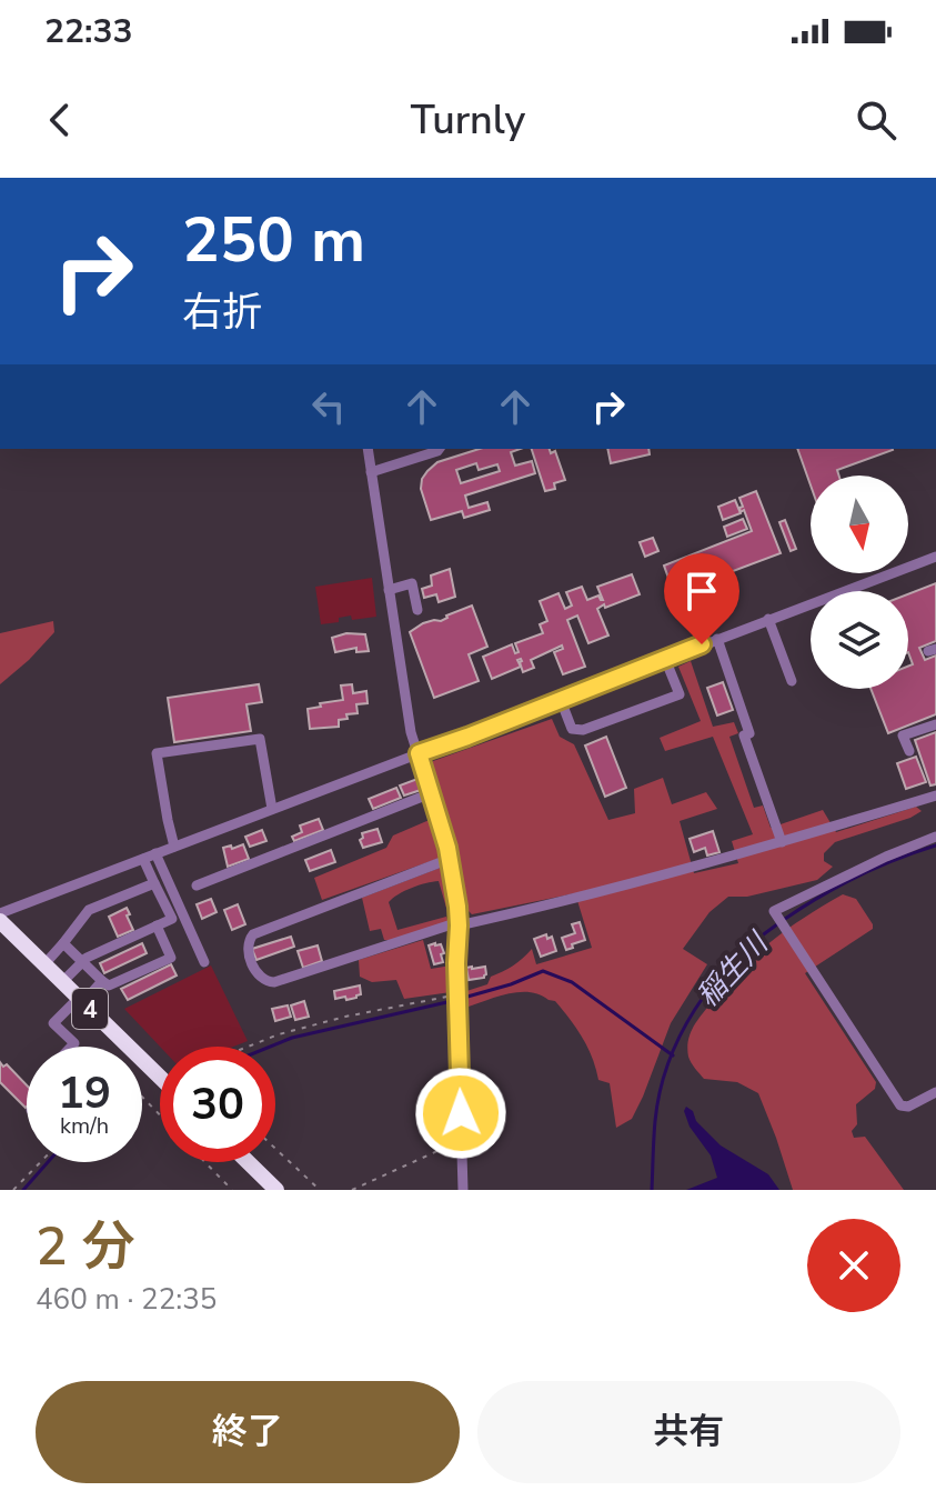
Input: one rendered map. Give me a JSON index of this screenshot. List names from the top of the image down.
{
  "streets": {
    "highway": ["4"]
  },
  "water": ["稲生川"],
  "north": "bottom",
  "page": {
    "status": "22:33",
    "header": "Turnly",
    "turn": ["250 m", "右折"],
    "speed": "19 km/h",
    "limit": "30",
    "heading": ["2 分", "460 m · 22:35"],
    "buttons": ["終了", "共有"]
  }
}
